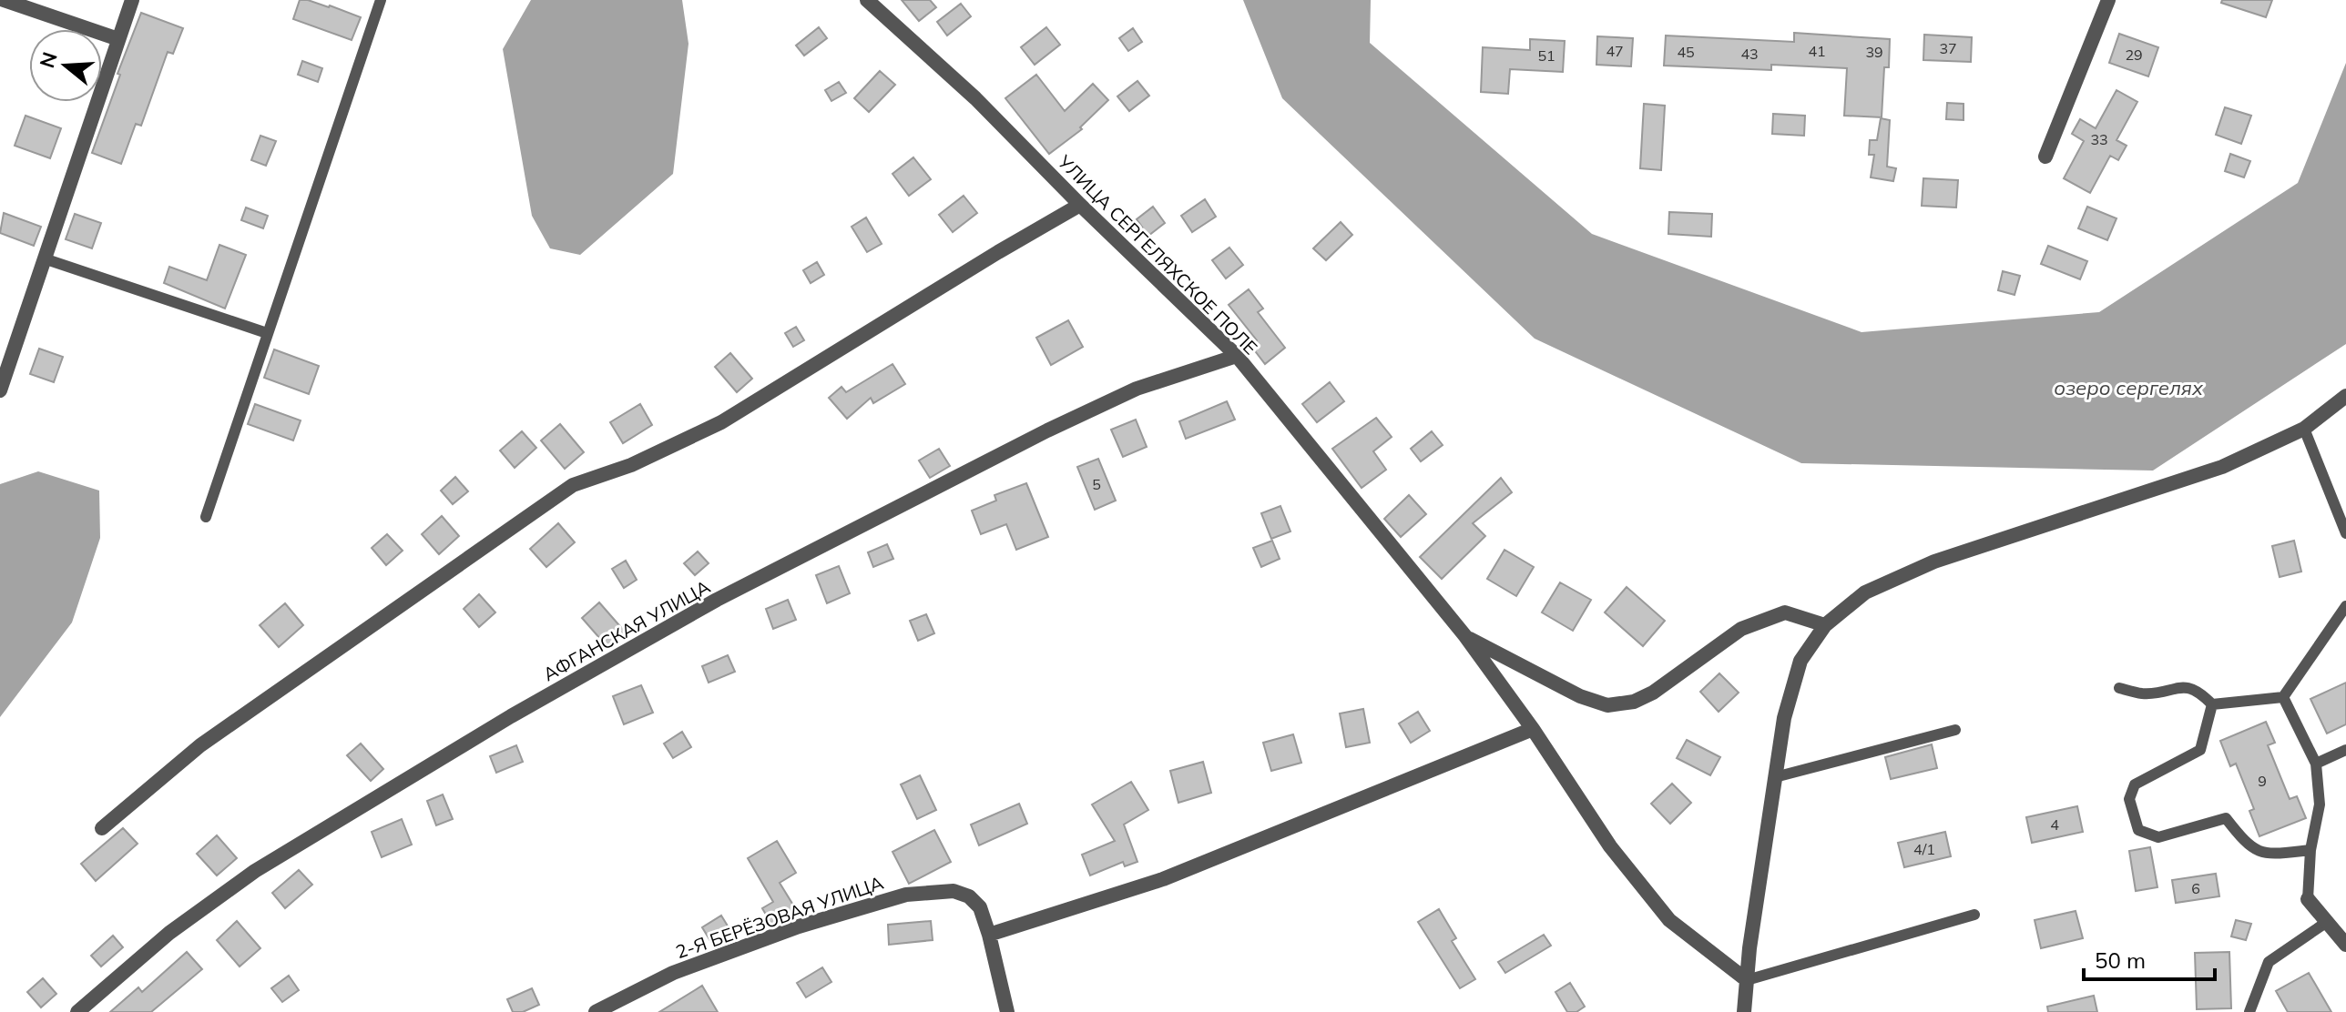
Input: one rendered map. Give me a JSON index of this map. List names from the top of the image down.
{
  "streets": {
    "street": ["УЛИЦА СЕРГЕЛЯХСКОЕ ПОЛЕ", "АФГАНСКАЯ УЛИЦА", "2-Я БЕРЁЗОВАЯ УЛИЦА"]
  },
  "crossings": [
    ["УЛИЦА СЕРГЕЛЯХСКОЕ ПОЛЕ", "АФГАНСКАЯ УЛИЦА"]
  ],
  "water": ["озеро сергелях"],
  "house_numbers": [
    "37",
    "47",
    "41",
    "45",
    "39",
    "43",
    "29",
    "51",
    "33",
    "5",
    "9",
    "4",
    "4/1",
    "6"
  ],
  "scale_bar": "50 m",
  "north": "left"
}
